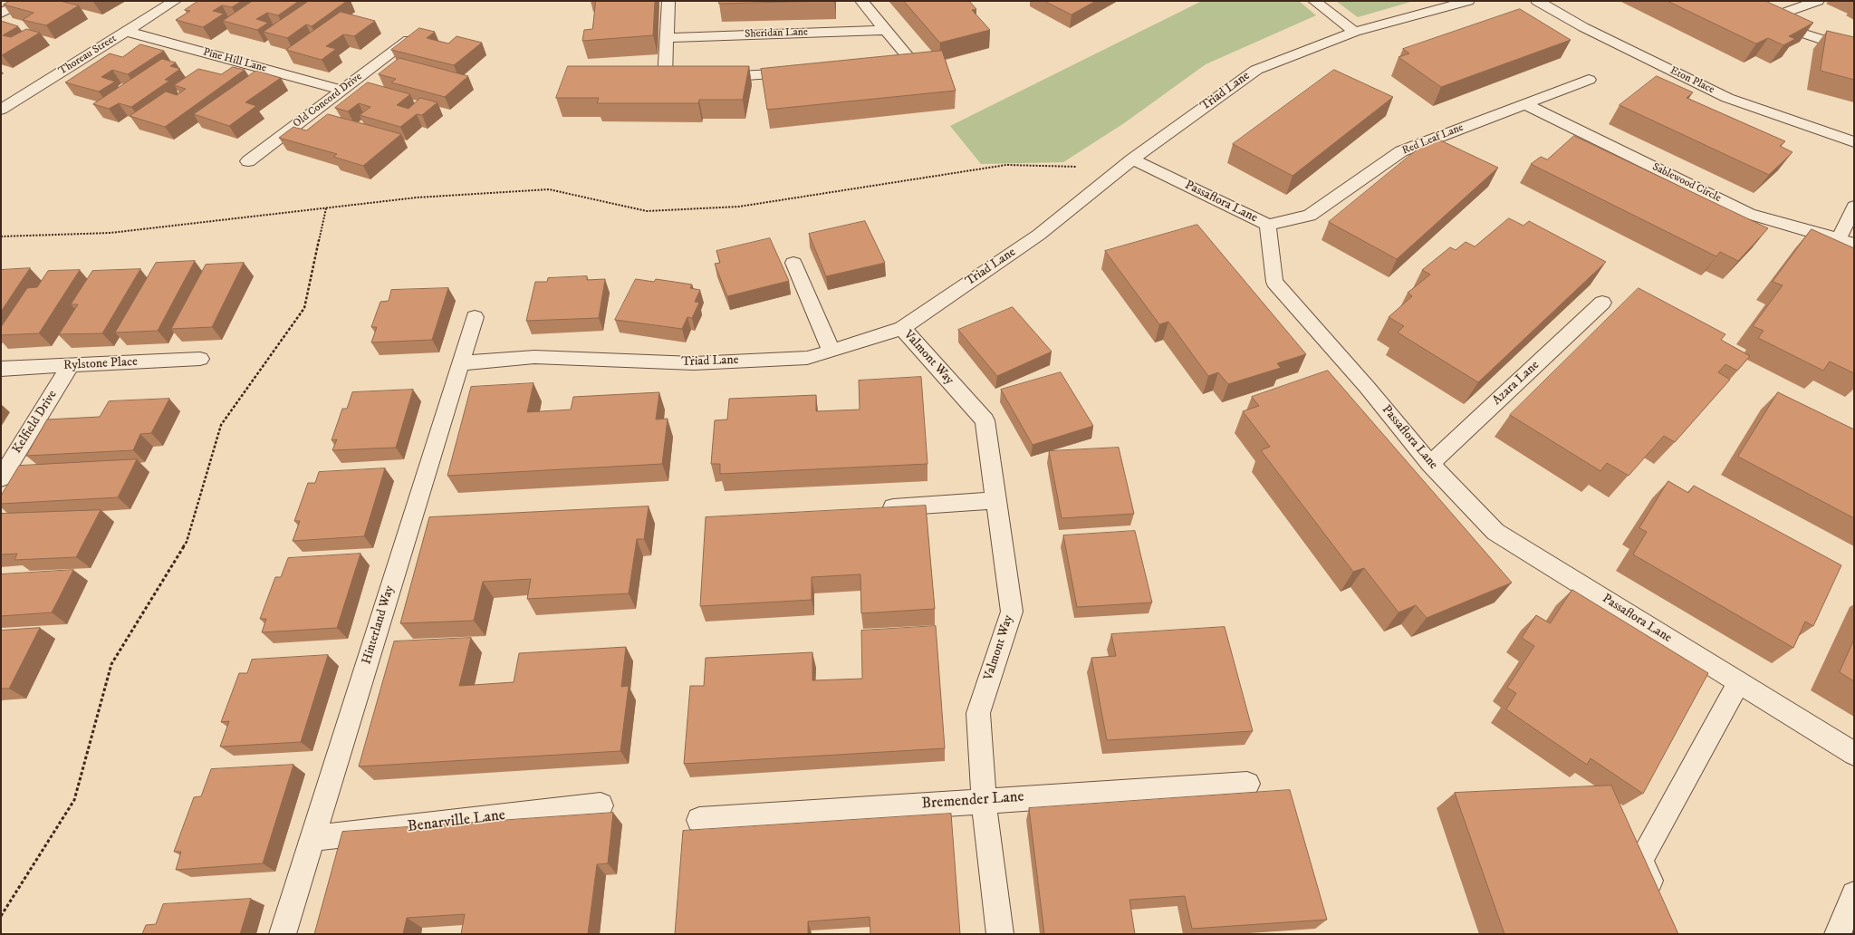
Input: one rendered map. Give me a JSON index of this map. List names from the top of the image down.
{
  "streets": {
    "street": [
      "Sheridan Lane",
      "Thoreau Street",
      "Pine Hill Lane",
      "Eton Place",
      "Triad Lane",
      "Old Concord Drive",
      "Red Leaf Lane",
      "Sablewood Circle",
      "Passaflora Lane",
      "Valmont Way",
      "Rylstone Place",
      "Azara Lane",
      "Kelfield Drive",
      "Hinterland Way",
      "Bremender Lane",
      "Benarville Lane"
    ]
  },
  "crossings": [
    ["Thoreau Street", "Pine Hill Lane"],
    ["Pine Hill Lane", "Old Concord Drive"],
    ["Triad Lane", "Passaflora Lane"],
    ["Triad Lane", "Valmont Way"],
    ["Triad Lane", "Hinterland Way"],
    ["Red Leaf Lane", "Sablewood Circle"],
    ["Red Leaf Lane", "Passaflora Lane"],
    ["Passaflora Lane", "Azara Lane"],
    ["Valmont Way", "Bremender Lane"],
    ["Rylstone Place", "Kelfield Drive"],
    ["Hinterland Way", "Benarville Lane"]
  ]
}
